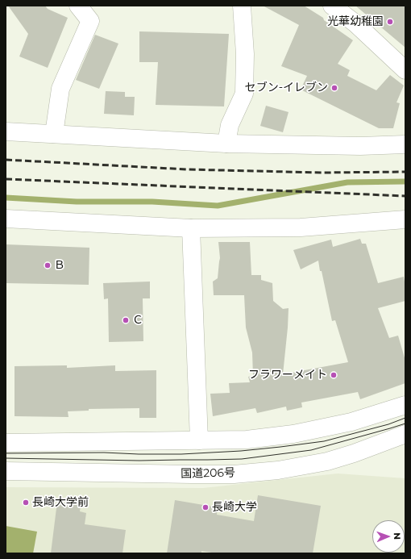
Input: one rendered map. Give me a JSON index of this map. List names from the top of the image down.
{
  "streets": {
    "main road": ["国道206号"]
  },
  "places": [
    "光華幼稚園",
    "セブン-イレブン",
    "Ｂ",
    "Ｃ",
    "フラワーメイト",
    "長崎大学前",
    "長崎大学"
  ],
  "north": "right"
}
